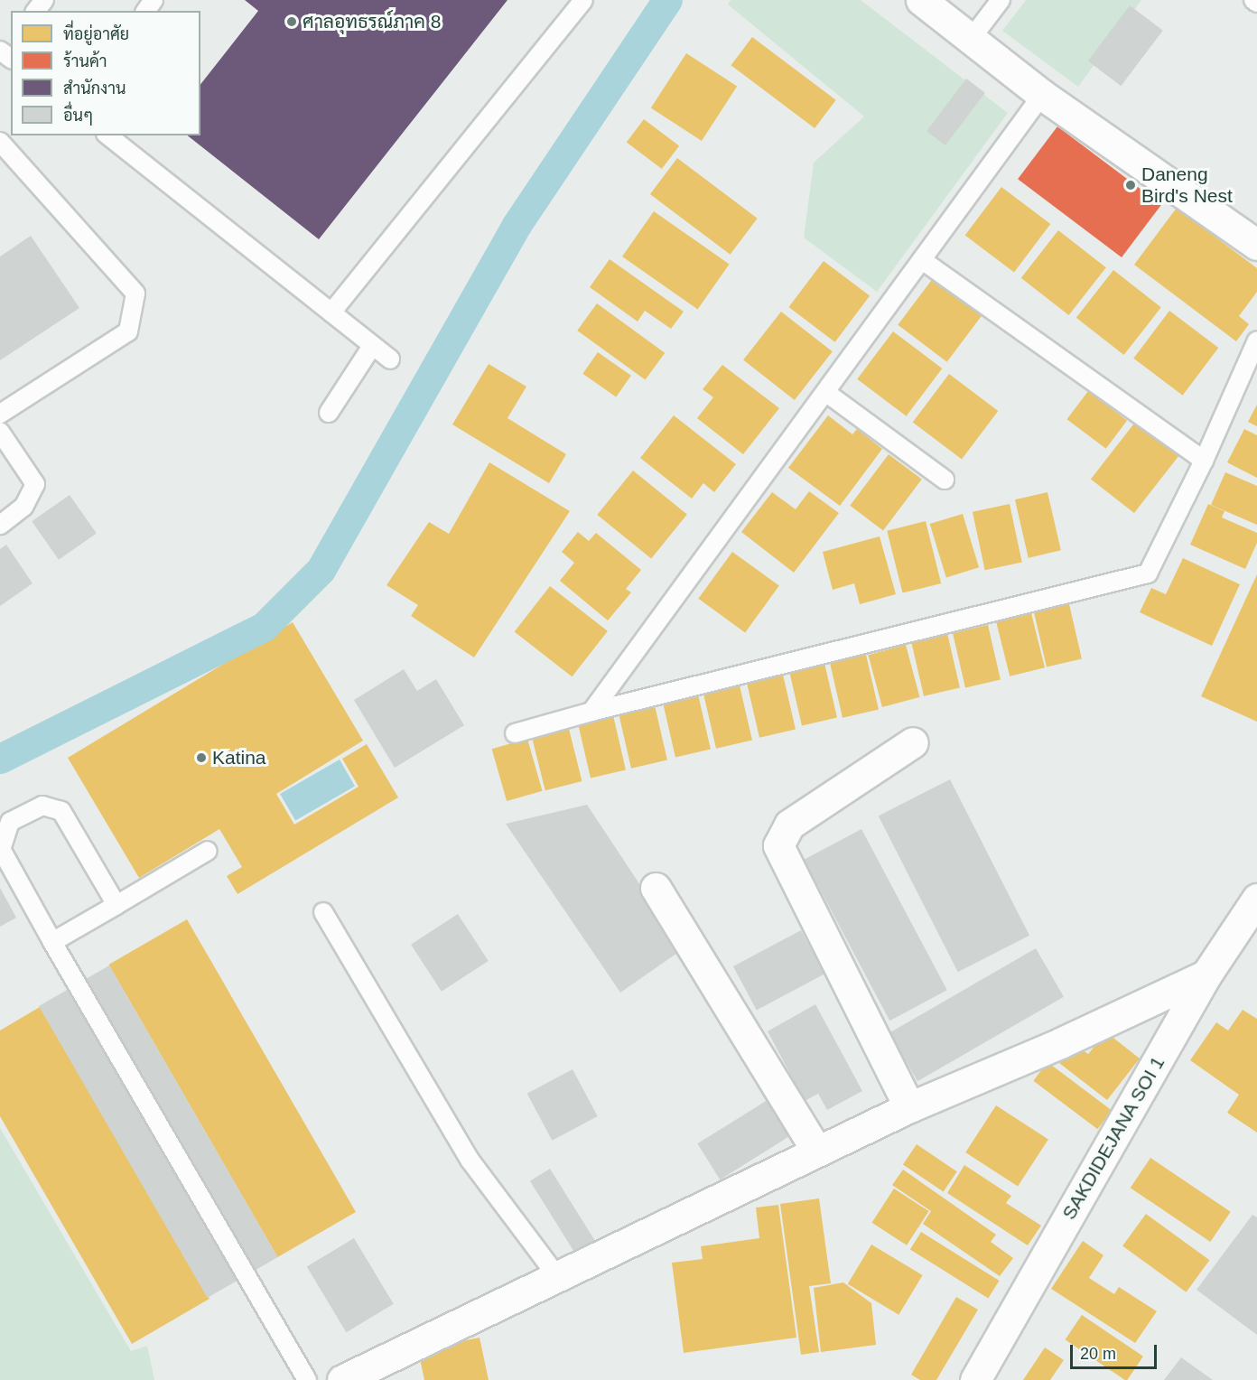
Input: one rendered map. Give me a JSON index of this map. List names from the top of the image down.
{
  "streets": {
    "street": ["SAKDIDEJANA SOI 1"]
  },
  "places": ["ศาลอุทธรณ์ภาค 8", "Daneng Bird's Nest", "Katina"],
  "legend": [
    "ที่อยู่อาศัย",
    "ร้านค้า",
    "สำนักงาน",
    "อื่นๆ"
  ],
  "scale_bar": "20 m"
}
